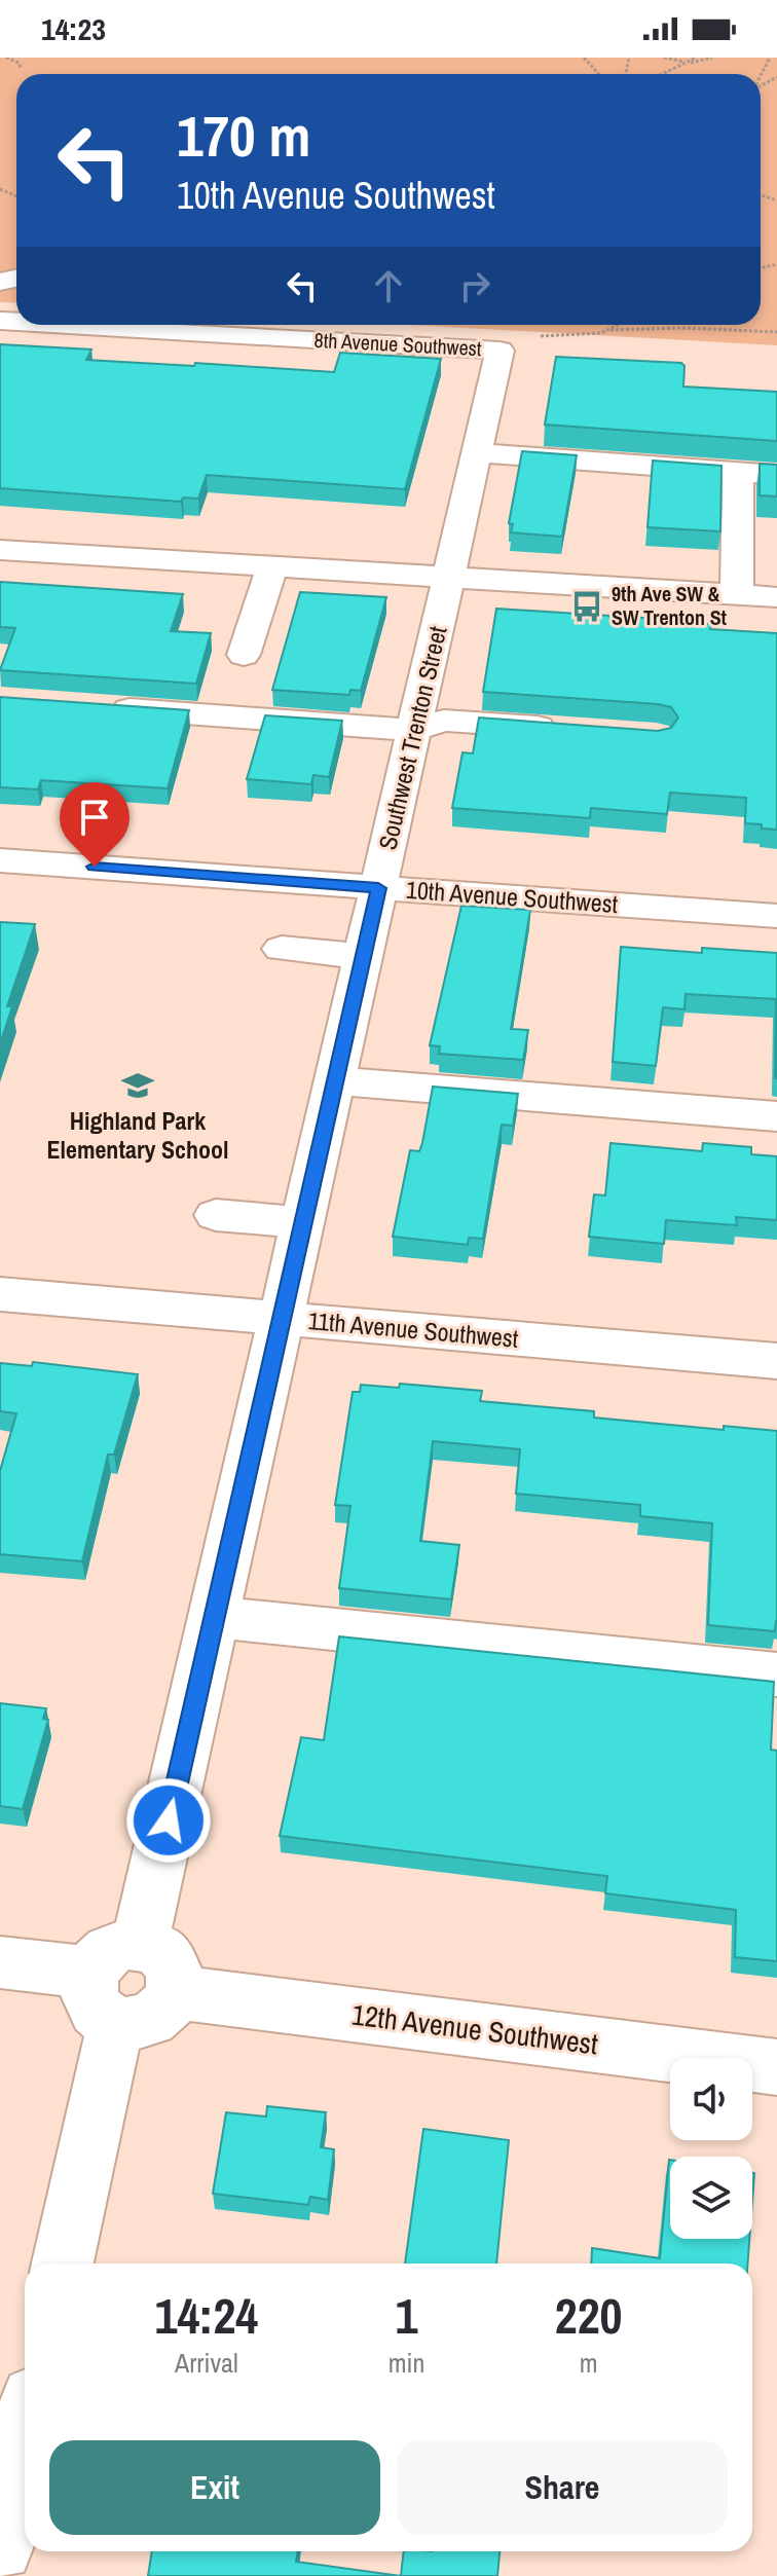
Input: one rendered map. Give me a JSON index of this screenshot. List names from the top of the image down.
{
  "streets": {
    "street": [
      "8th Avenue Southwest",
      "Southwest Trenton Street",
      "10th Avenue Southwest",
      "11th Avenue Southwest",
      "12th Avenue Southwest"
    ]
  },
  "crossings": [
    ["8th Avenue Southwest", "Southwest Trenton Street"],
    ["Southwest Trenton Street", "10th Avenue Southwest"],
    ["Southwest Trenton Street", "11th Avenue Southwest"],
    ["Southwest Trenton Street", "12th Avenue Southwest"]
  ],
  "places": {
    "bus stop": ["9th Ave SW & SW Trenton St"],
    "school or university": ["Highland Park Elementary School"]
  },
  "page": {
    "status": "14:23",
    "turn": ["170 m", "10th Avenue Southwest"],
    "eta": [
      "14:24",
      "Arrival",
      "1",
      "min",
      "220",
      "m"
    ],
    "buttons": ["Exit", "Share"]
  }
}
